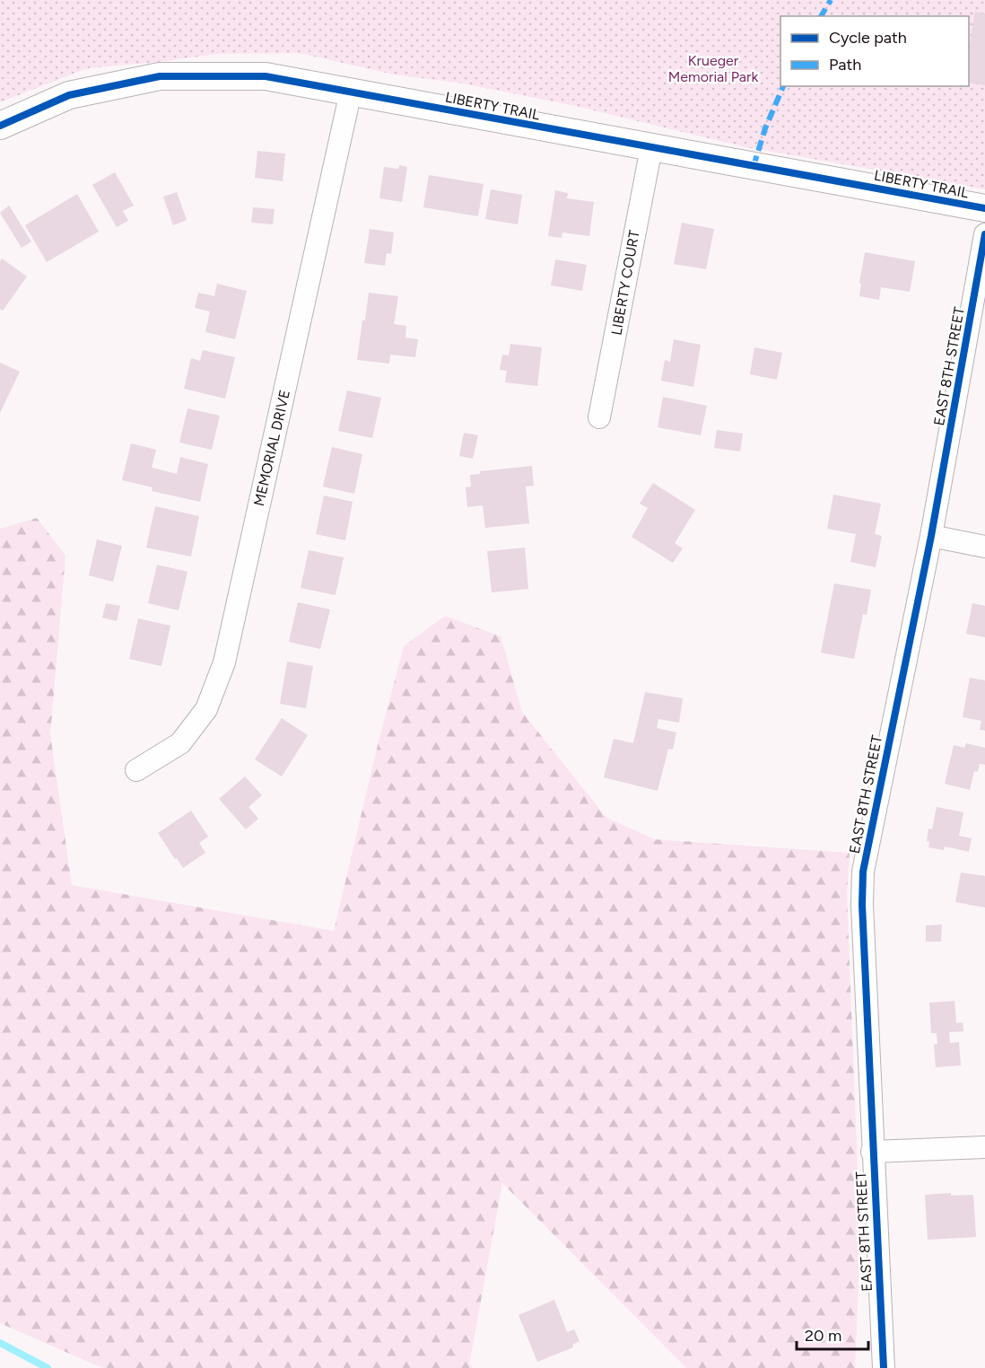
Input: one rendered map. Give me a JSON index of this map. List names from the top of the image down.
{
  "streets": {
    "street": [
      "LIBERTY TRAIL",
      "LIBERTY COURT",
      "EAST 8TH STREET",
      "MEMORIAL DRIVE"
    ]
  },
  "crossings": [
    ["LIBERTY TRAIL", "LIBERTY COURT"],
    ["LIBERTY TRAIL", "MEMORIAL DRIVE"]
  ],
  "parks": ["Krueger Memorial Park"],
  "legend": ["Cycle path", "Path"],
  "scale_bar": "20 m"
}
